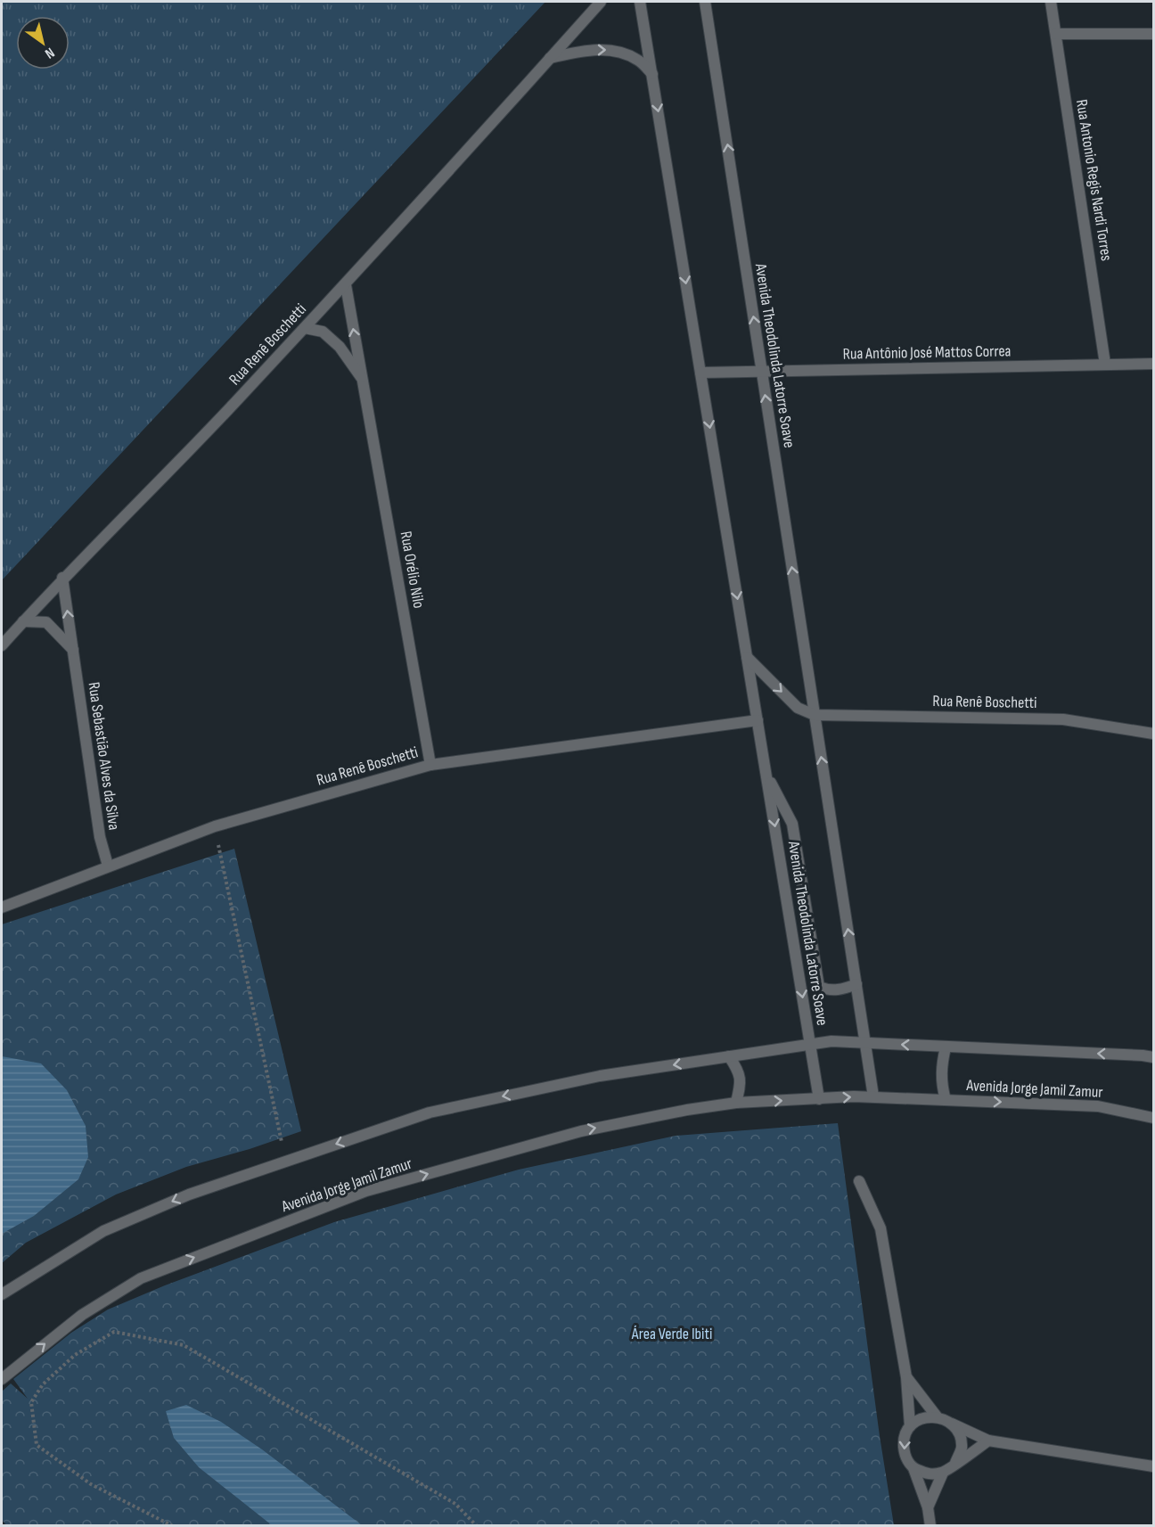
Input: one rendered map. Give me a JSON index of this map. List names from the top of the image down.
{
  "streets": {
    "street": [
      "Rua Antonio Regis Nardi Torres",
      "Rua Renê Boschetti",
      "Rua Antônio José Mattos Correa",
      "Avenida Theodolinda Latorre Soave",
      "Rua Orélio Nilo",
      "Rua Sebastião Alves da Silva",
      "Avenida Jorge Jamil Zamur"
    ]
  },
  "crossings": [
    ["Rua Antonio Regis Nardi Torres", "Rua Antônio José Mattos Correa"],
    ["Rua Renê Boschetti", "Avenida Theodolinda Latorre Soave"],
    ["Rua Renê Boschetti", "Rua Orélio Nilo"],
    ["Rua Renê Boschetti", "Rua Sebastião Alves da Silva"],
    ["Rua Antônio José Mattos Correa", "Avenida Theodolinda Latorre Soave"],
    ["Avenida Theodolinda Latorre Soave", "Avenida Jorge Jamil Zamur"]
  ],
  "parks": ["Área Verde Ibiti"],
  "north": "bottom right"
}
